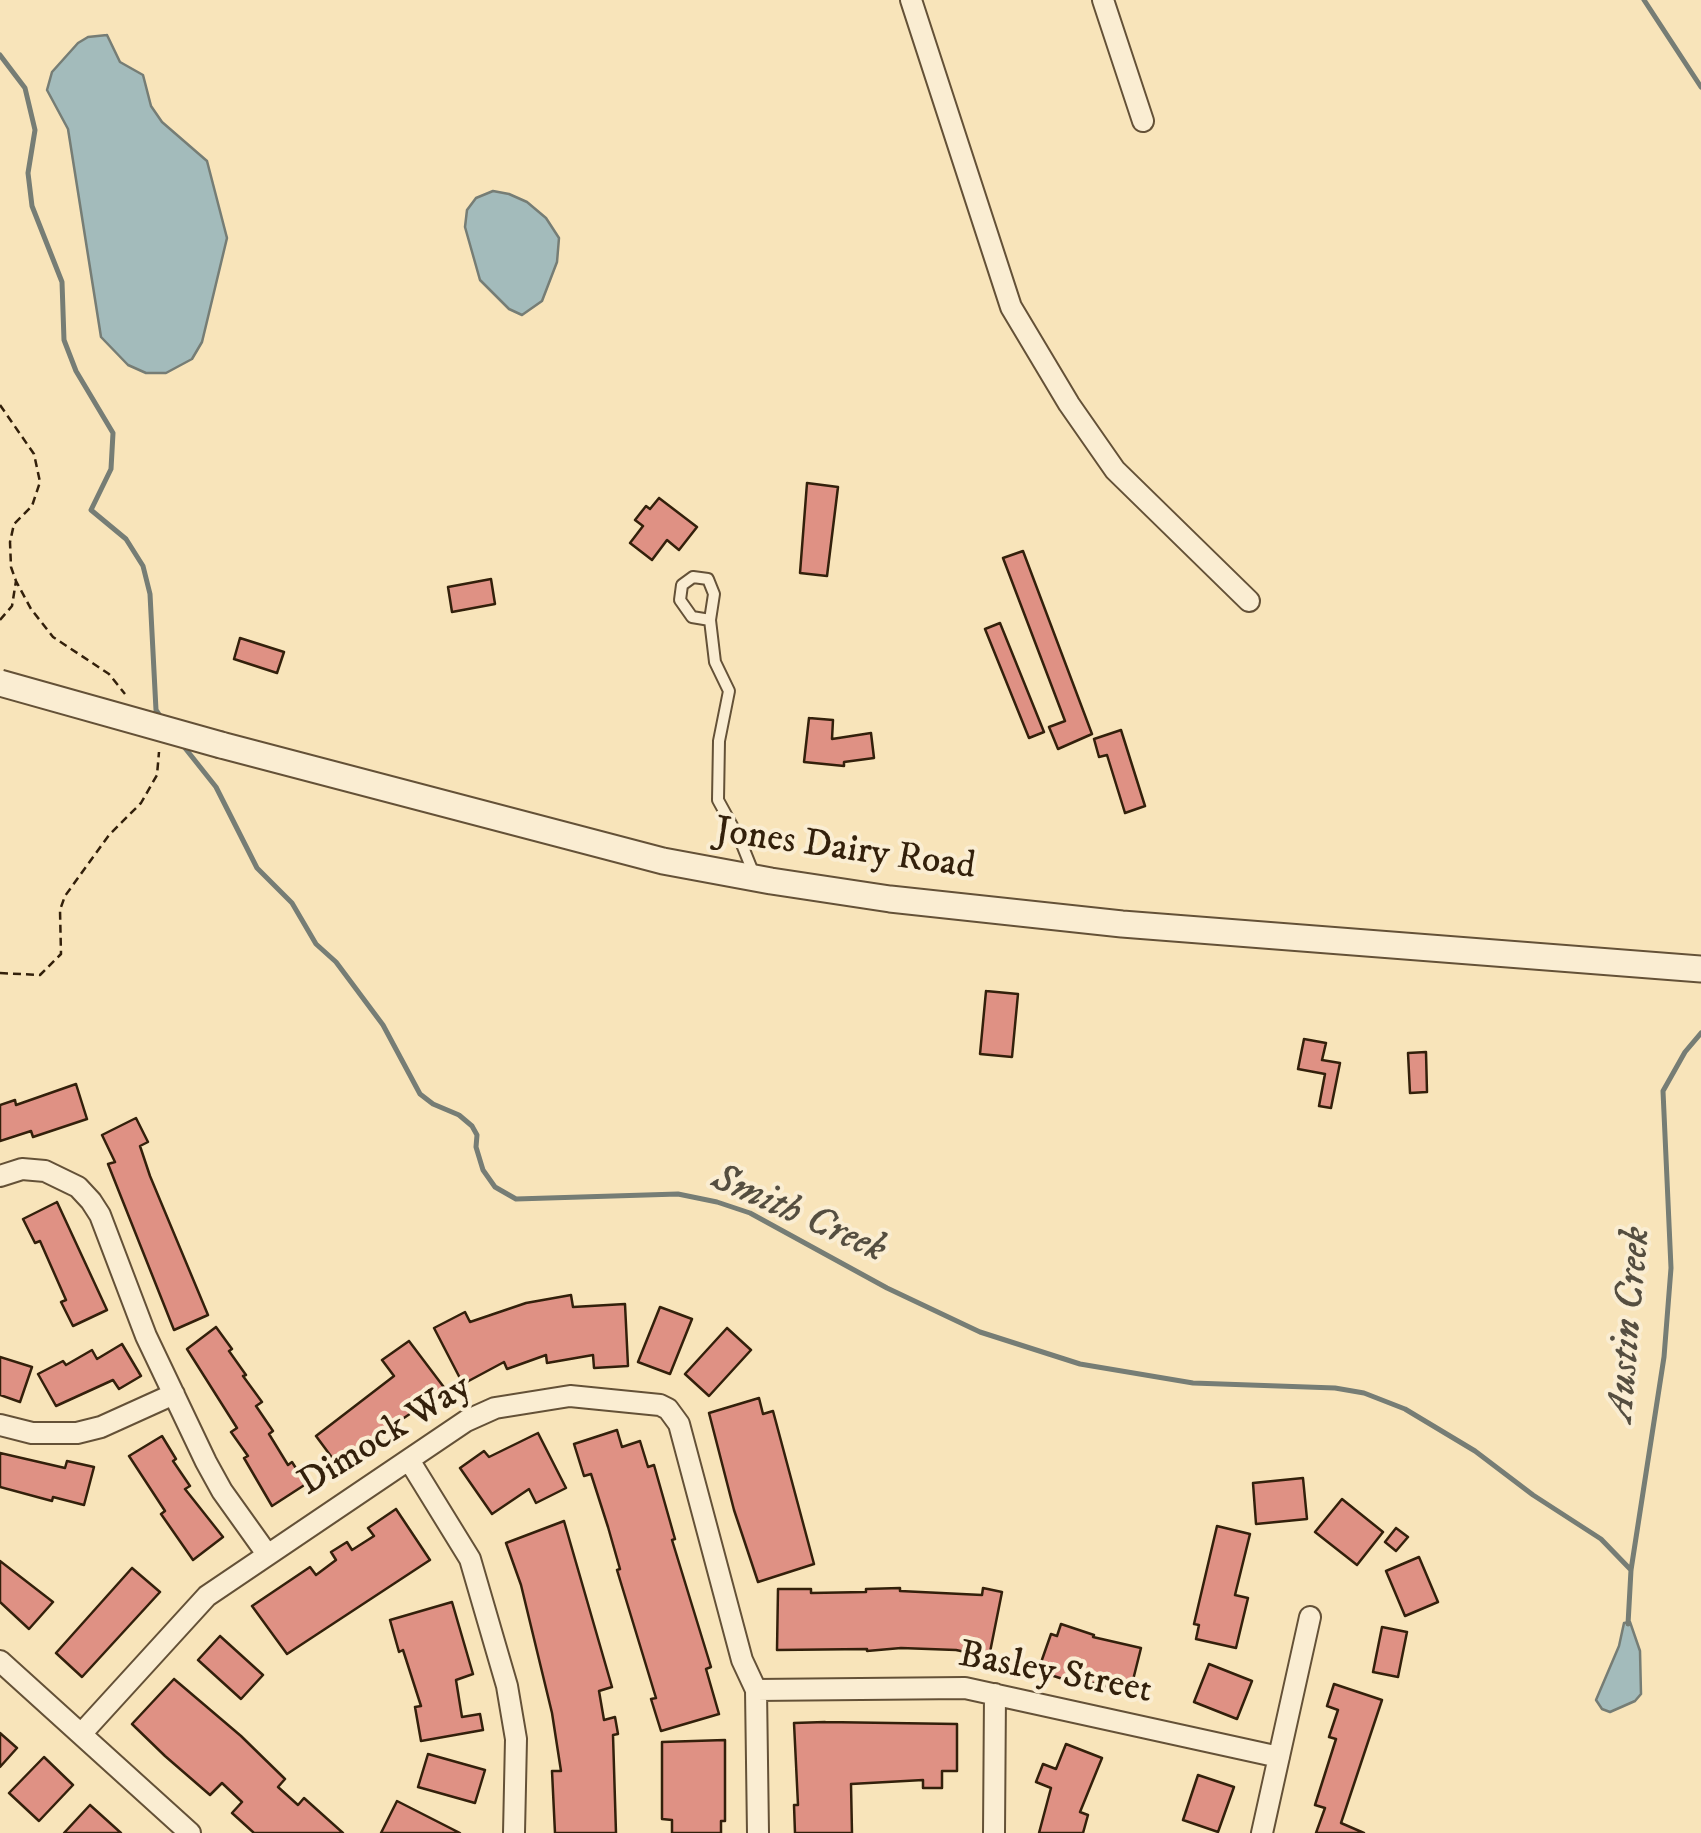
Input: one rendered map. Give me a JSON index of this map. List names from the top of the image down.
{
  "streets": {
    "street": ["Jones Dairy Road", "Dimock Way", "Basley Street"]
  },
  "crossings": [
    ["Dimock Way", "Basley Street"]
  ],
  "water": ["Smith Creek", "Austin Creek"]
}
